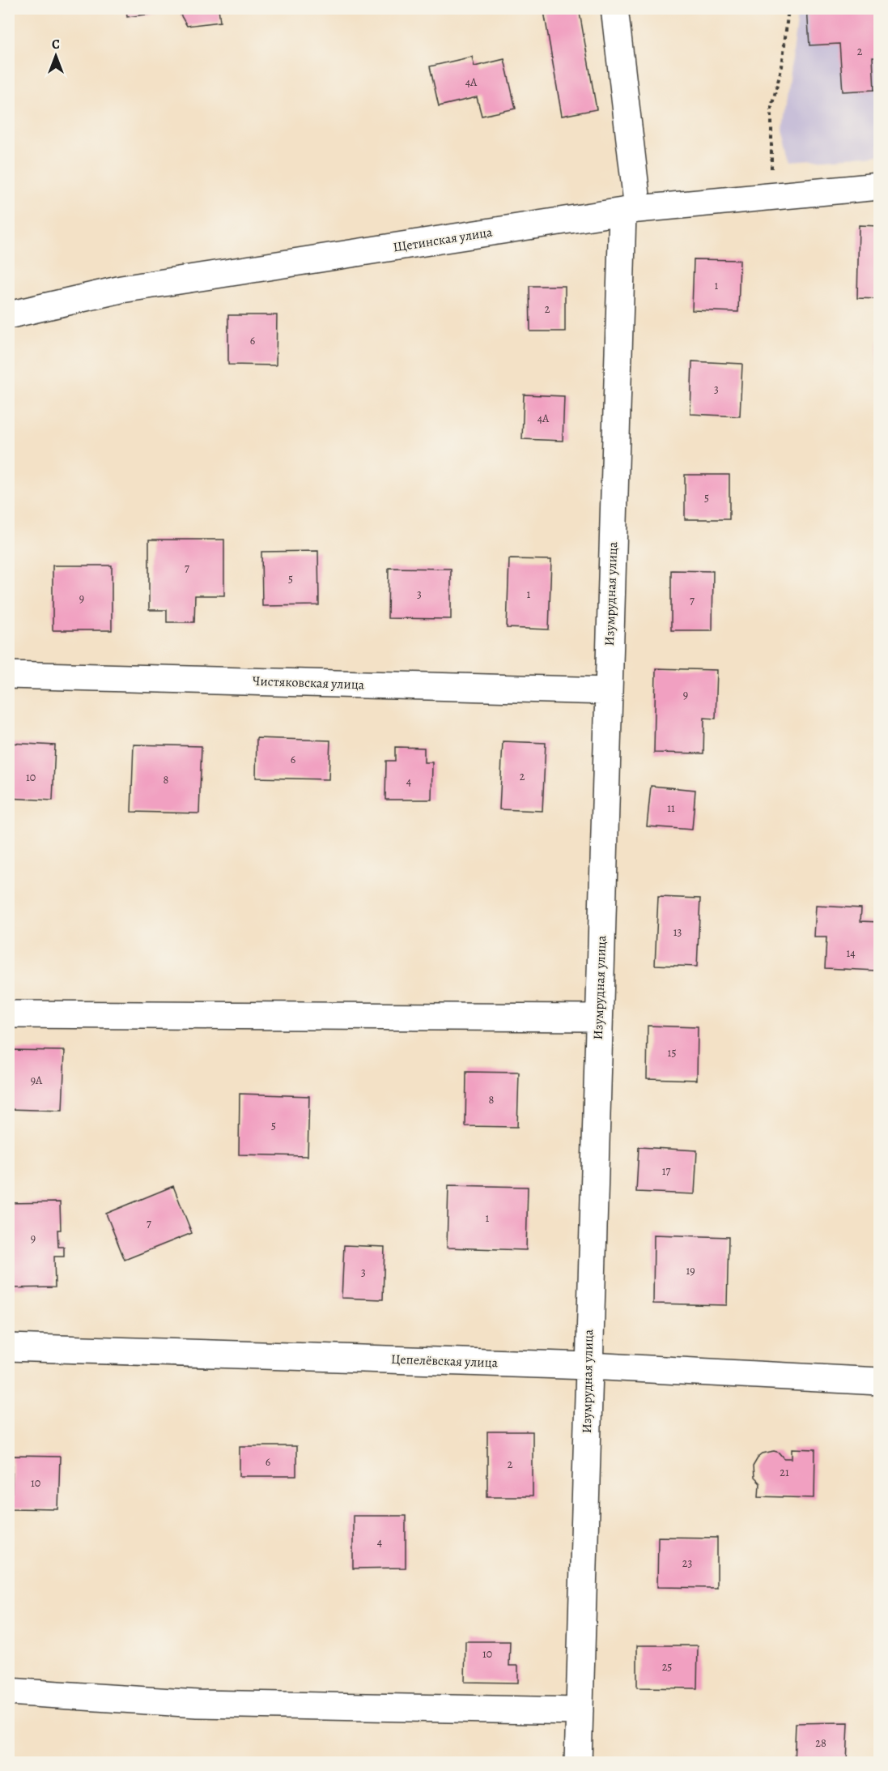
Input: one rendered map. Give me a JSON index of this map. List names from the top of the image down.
{
  "streets": {
    "street": [
      "Щетинская улица",
      "Изумрудная улица",
      "Чистяковская улица",
      "Цепелёвская улица"
    ]
  },
  "crossings": [
    ["Щетинская улица", "Изумрудная улица"],
    ["Изумрудная улица", "Чистяковская улица"],
    ["Изумрудная улица", "Цепелёвская улица"]
  ],
  "house_numbers": [
    "2",
    "4А",
    "1",
    "2",
    "6",
    "3",
    "4А",
    "5",
    "7",
    "5",
    "3",
    "1",
    "9",
    "7",
    "9",
    "6",
    "2",
    "10",
    "8",
    "4",
    "11",
    "13",
    "14",
    "15",
    "9А",
    "8",
    "5",
    "17",
    "1",
    "7",
    "9",
    "19",
    "3",
    "6",
    "2",
    "21",
    "10",
    "4",
    "23",
    "10",
    "25",
    "28"
  ],
  "north": "top"
}
